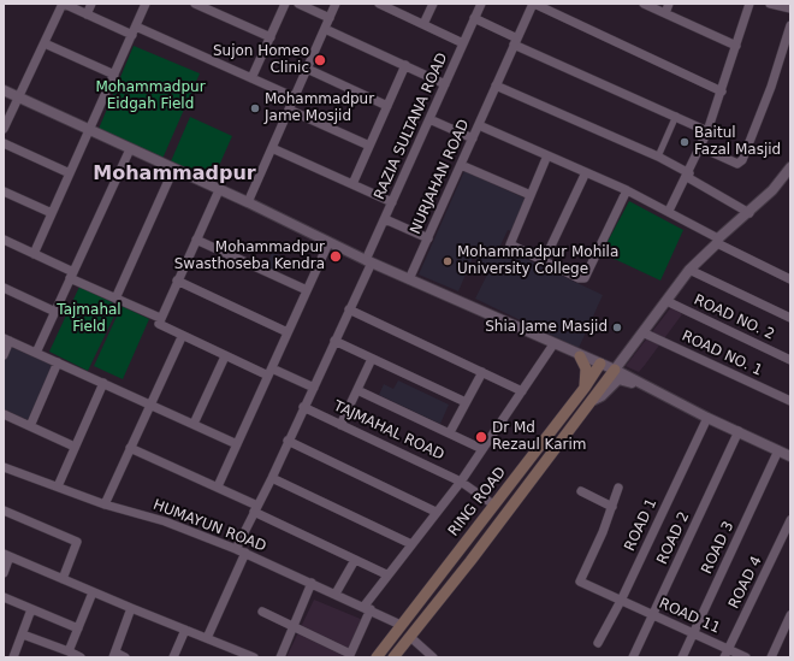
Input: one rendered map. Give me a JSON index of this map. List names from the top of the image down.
{
  "streets": {
    "main road": ["RING ROAD"],
    "street": [
      "RAZIA SULTANA ROAD",
      "NURJAHAN ROAD",
      "ROAD NO. 2",
      "ROAD NO. 1",
      "TAJMAHAL ROAD",
      "ROAD 1",
      "HUMAYUN ROAD",
      "ROAD 2",
      "ROAD 3",
      "ROAD 4",
      "ROAD 11"
    ]
  },
  "crossings": [
    ["TAJMAHAL ROAD", "RING ROAD"],
    ["RING ROAD", "HUMAYUN ROAD"],
    ["ROAD 1", "ROAD 11"],
    ["ROAD 2", "ROAD 11"],
    ["ROAD 3", "ROAD 11"],
    ["ROAD 4", "ROAD 11"]
  ],
  "districts": ["Mohammadpur"],
  "parks": ["Mohammadpur Eidgah Field", "Tajmahal Field"],
  "places": [
    "Sujon Homeo Clinic",
    "Mohammadpur Jame Mosjid",
    "Baitul Fazal Masjid",
    "Mohammadpur Swasthoseba Kendra",
    "Mohammadpur Mohila University College",
    "Shia Jame Masjid",
    "Dr Md Rezaul Karim"
  ]
}
